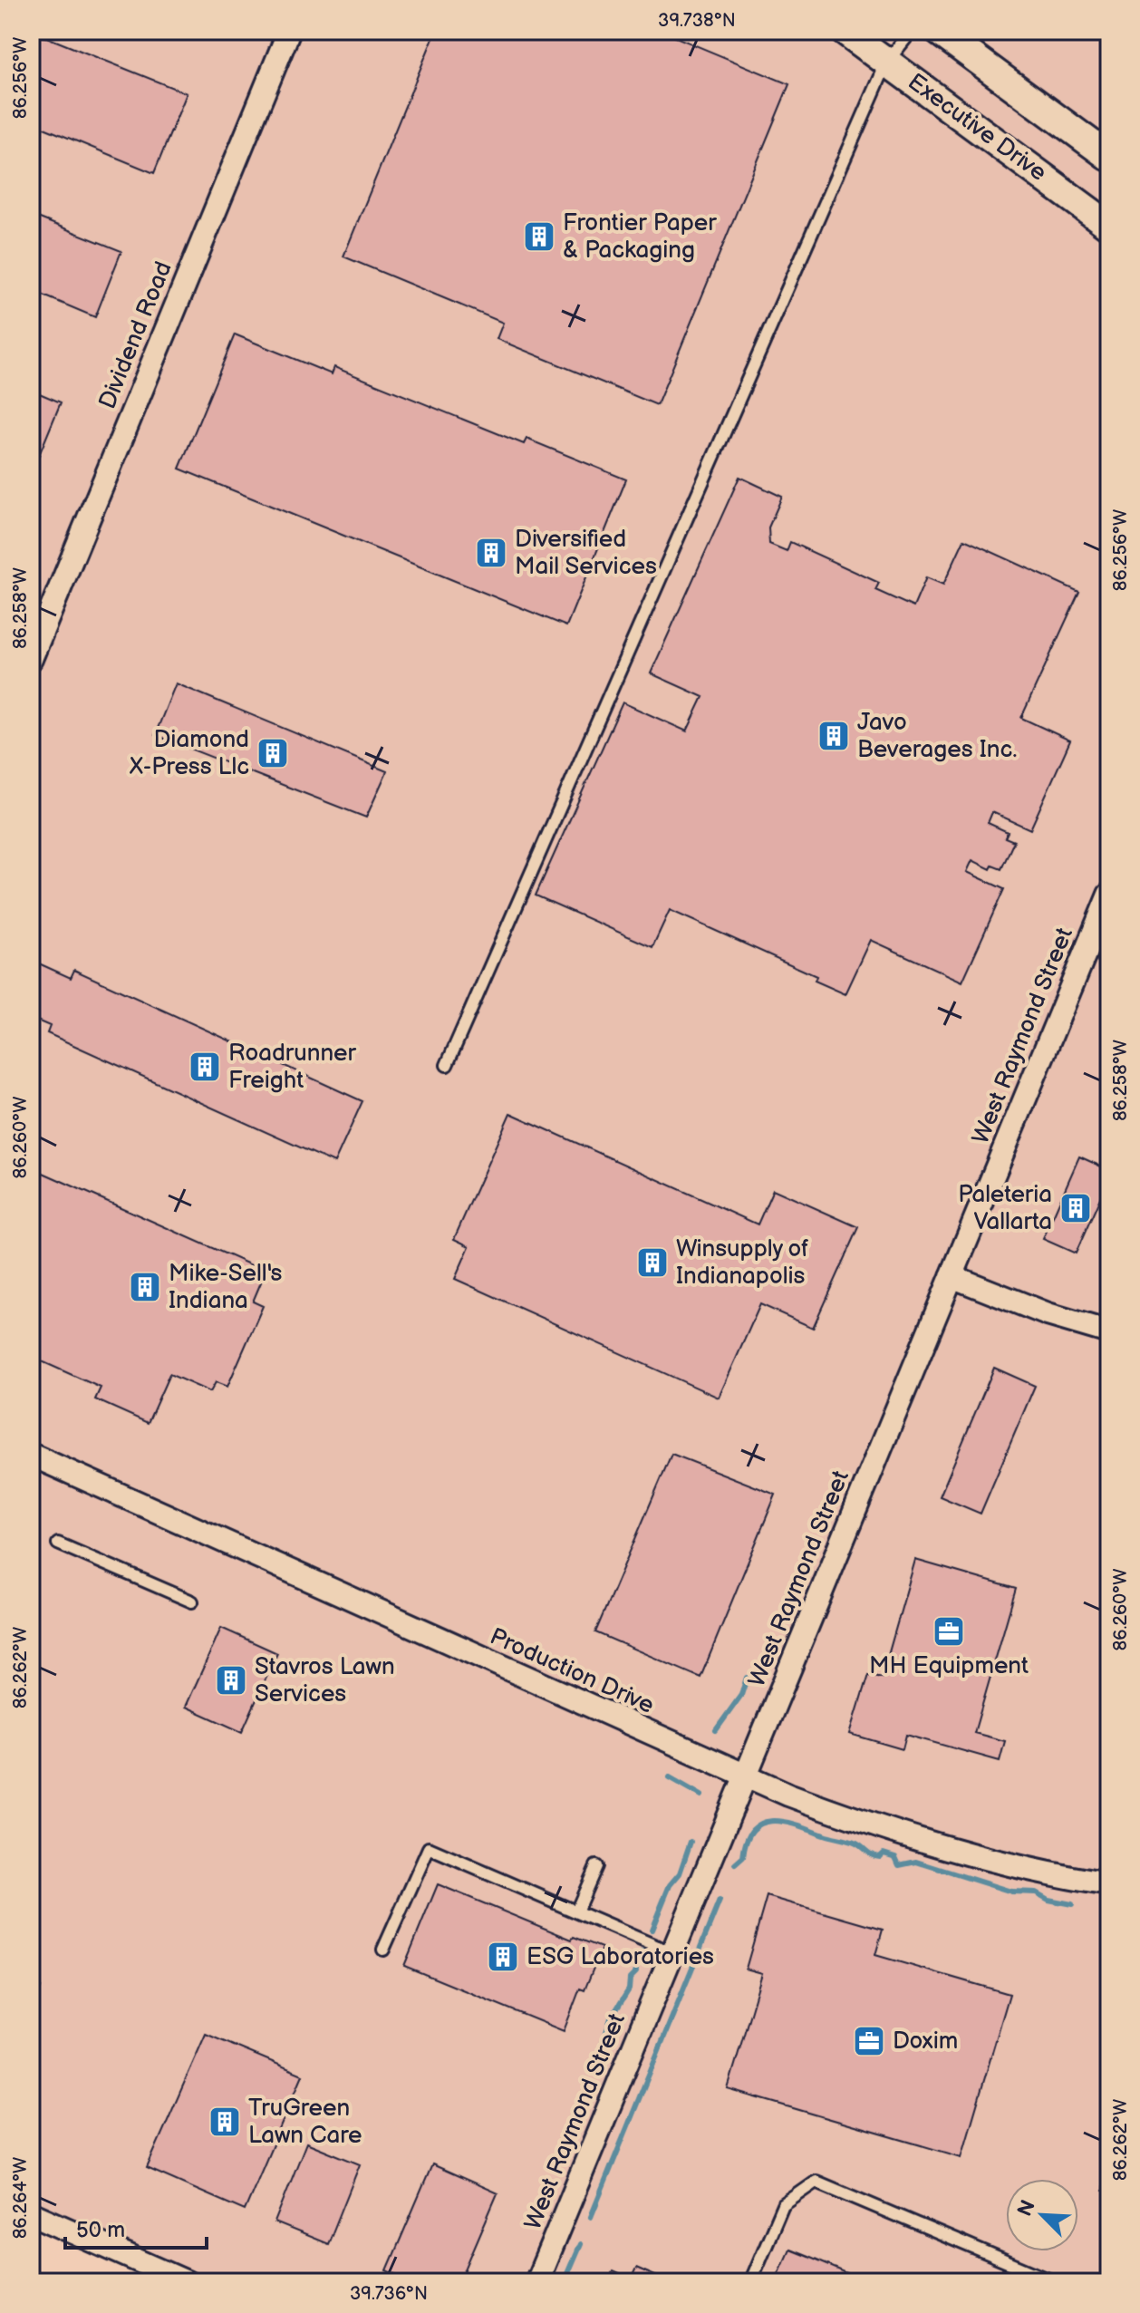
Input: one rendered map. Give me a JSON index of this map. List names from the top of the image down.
{
  "streets": {
    "street": [
      "Executive Drive",
      "Dividend Road",
      "West Raymond Street",
      "Production Drive"
    ]
  },
  "crossings": [
    ["West Raymond Street", "Production Drive"]
  ],
  "places": {
    "building": [
      "Frontier Paper & Packaging",
      "Diversified Mail Services",
      "Javo Beverages Inc.",
      "Diamond X-Press Llc",
      "Roadrunner Freight",
      "Paleteria Vallarta",
      "Winsupply of Indianapolis",
      "Mike-Sell's Indiana",
      "Stavros Lawn Services",
      "ESG Laboratories",
      "TruGreen Lawn Care"
    ],
    "office": ["MH Equipment", "Doxim"]
  },
  "scale_bar": "50 m",
  "north": "top left",
  "coordinates": [
    "39.738°N",
    "86.256°W",
    "86.258°W",
    "86.260°W",
    "86.262°W",
    "86.264°W",
    "39.736°N"
  ]
}
